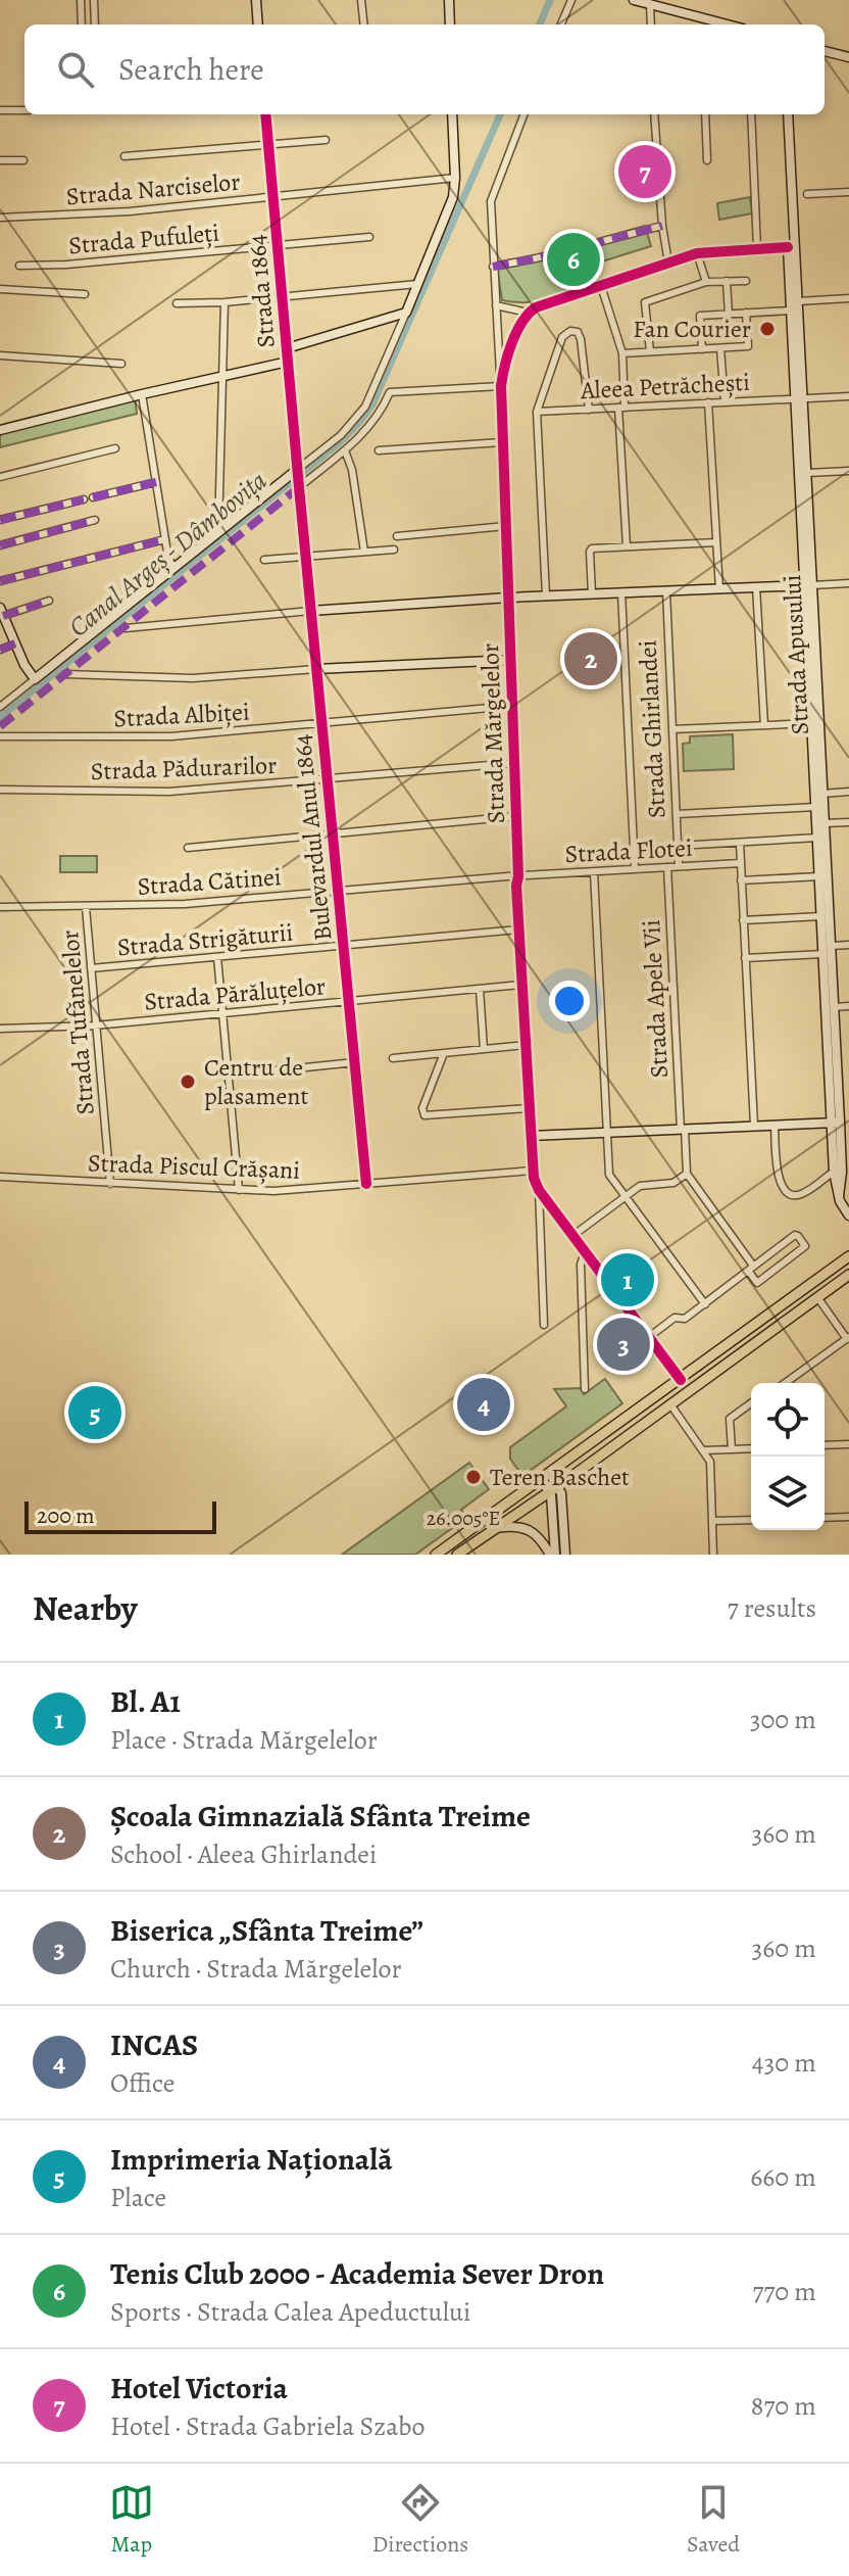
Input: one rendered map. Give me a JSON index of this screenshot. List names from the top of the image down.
{
  "streets": {
    "street": [
      "Strada Narciselor",
      "Strada Pufuleți",
      "Strada 1864",
      "Aleea Petrăchești",
      "Strada Apusului",
      "Strada Albiței",
      "Strada Ghirlandei",
      "Strada Mărgelelor",
      "Strada Pădurarilor",
      "Bulevardul Anul 1864",
      "Strada Flotei",
      "Strada Cătinei",
      "Strada Strigăturii",
      "Strada Părăluțelor",
      "Strada Apele Vii",
      "Strada Tufănelelor",
      "Strada Piscul Crășani"
    ]
  },
  "crossings": [
    ["Strada Narciselor", "Strada 1864"],
    ["Strada Pufuleți", "Strada 1864"],
    ["Strada 1864", "Bulevardul Anul 1864"],
    ["Aleea Petrăchești", "Strada Apusului"],
    ["Strada Albiței", "Strada Mărgelelor"],
    ["Strada Albiței", "Bulevardul Anul 1864"],
    ["Strada Ghirlandei", "Strada Flotei"],
    ["Strada Mărgelelor", "Strada Pădurarilor"],
    ["Strada Mărgelelor", "Strada Flotei"],
    ["Strada Mărgelelor", "Strada Cătinei"],
    ["Strada Mărgelelor", "Strada Strigăturii"],
    ["Strada Mărgelelor", "Strada Părăluțelor"],
    ["Strada Mărgelelor", "Strada Piscul Crășani"],
    ["Strada Pădurarilor", "Bulevardul Anul 1864"],
    ["Bulevardul Anul 1864", "Strada Cătinei"],
    ["Bulevardul Anul 1864", "Strada Strigăturii"],
    ["Bulevardul Anul 1864", "Strada Părăluțelor"],
    ["Bulevardul Anul 1864", "Strada Piscul Crășani"],
    ["Strada Flotei", "Strada Cătinei"],
    ["Strada Flotei", "Strada Apele Vii"],
    ["Strada Cătinei", "Strada Tufănelelor"],
    ["Strada Strigăturii", "Strada Tufănelelor"],
    ["Strada Părăluțelor", "Strada Tufănelelor"],
    ["Strada Tufănelelor", "Strada Piscul Crășani"]
  ],
  "water": ["Canal Argeș - Dâmbovița"],
  "places": ["Fan Courier", "Centru de plasament", "Teren Baschet"],
  "scale_bar": "200 m",
  "page": {
    "search": "Search here",
    "pins": [
      "7",
      "6",
      "2",
      "1",
      "3",
      "4",
      "5"
    ],
    "scale": "200 m",
    "heading": ["Nearby", "7 results"],
    "list": [
      {
        "mark": "1",
        "name": "Bl. A1",
        "note": "Place · Strada Mărgelelor",
        "value": "300 m"
      },
      {
        "mark": "2",
        "name": "Școala Gimnazială Sfânta Treime",
        "note": "School · Aleea Ghirlandei",
        "value": "360 m"
      },
      {
        "mark": "3",
        "name": "Biserica „Sfânta Treime”",
        "note": "Church · Strada Mărgelelor",
        "value": "360 m"
      },
      {
        "mark": "4",
        "name": "INCAS",
        "note": "Office",
        "value": "430 m"
      },
      {
        "mark": "5",
        "name": "Imprimeria Națională",
        "note": "Place",
        "value": "660 m"
      },
      {
        "mark": "6",
        "name": "Tenis Club 2000 - Academia Sever Dron",
        "note": "Sports · Strada Calea Apeductului",
        "value": "770 m"
      },
      {
        "mark": "7",
        "name": "Hotel Victoria",
        "note": "Hotel · Strada Gabriela Szabo",
        "value": "870 m"
      }
    ],
    "nav": ["Map", "Directions", "Saved"]
  },
  "coordinates": ["26.005°E"]
}
